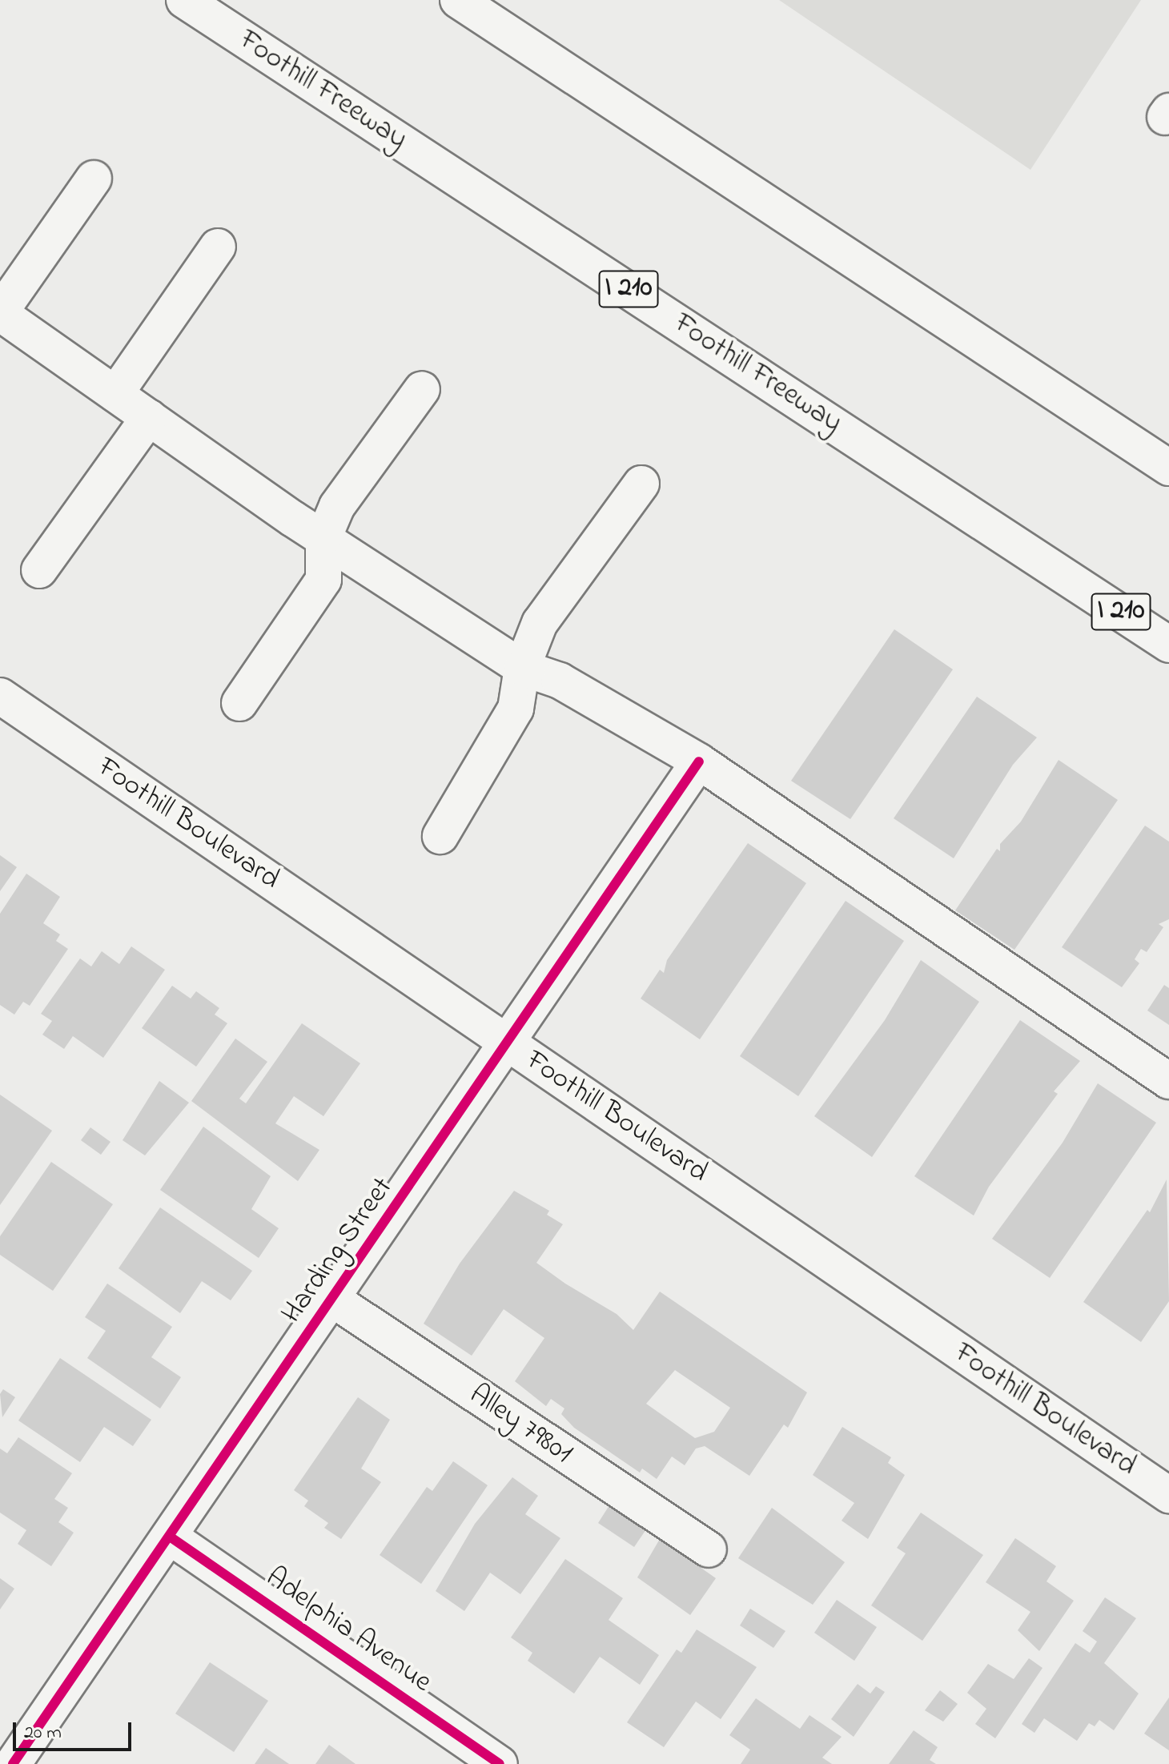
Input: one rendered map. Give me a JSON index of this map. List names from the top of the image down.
{
  "streets": {
    "main road": [
      "Foothill Freeway",
      "I 210",
      "Foothill Boulevard",
      "Harding Street",
      "Alley 79801",
      "Adelphia Avenue"
    ]
  },
  "crossings": [
    ["Foothill Boulevard", "Harding Street"],
    ["Harding Street", "Alley 79801"],
    ["Harding Street", "Adelphia Avenue"]
  ],
  "scale_bar": "20 m"
}
